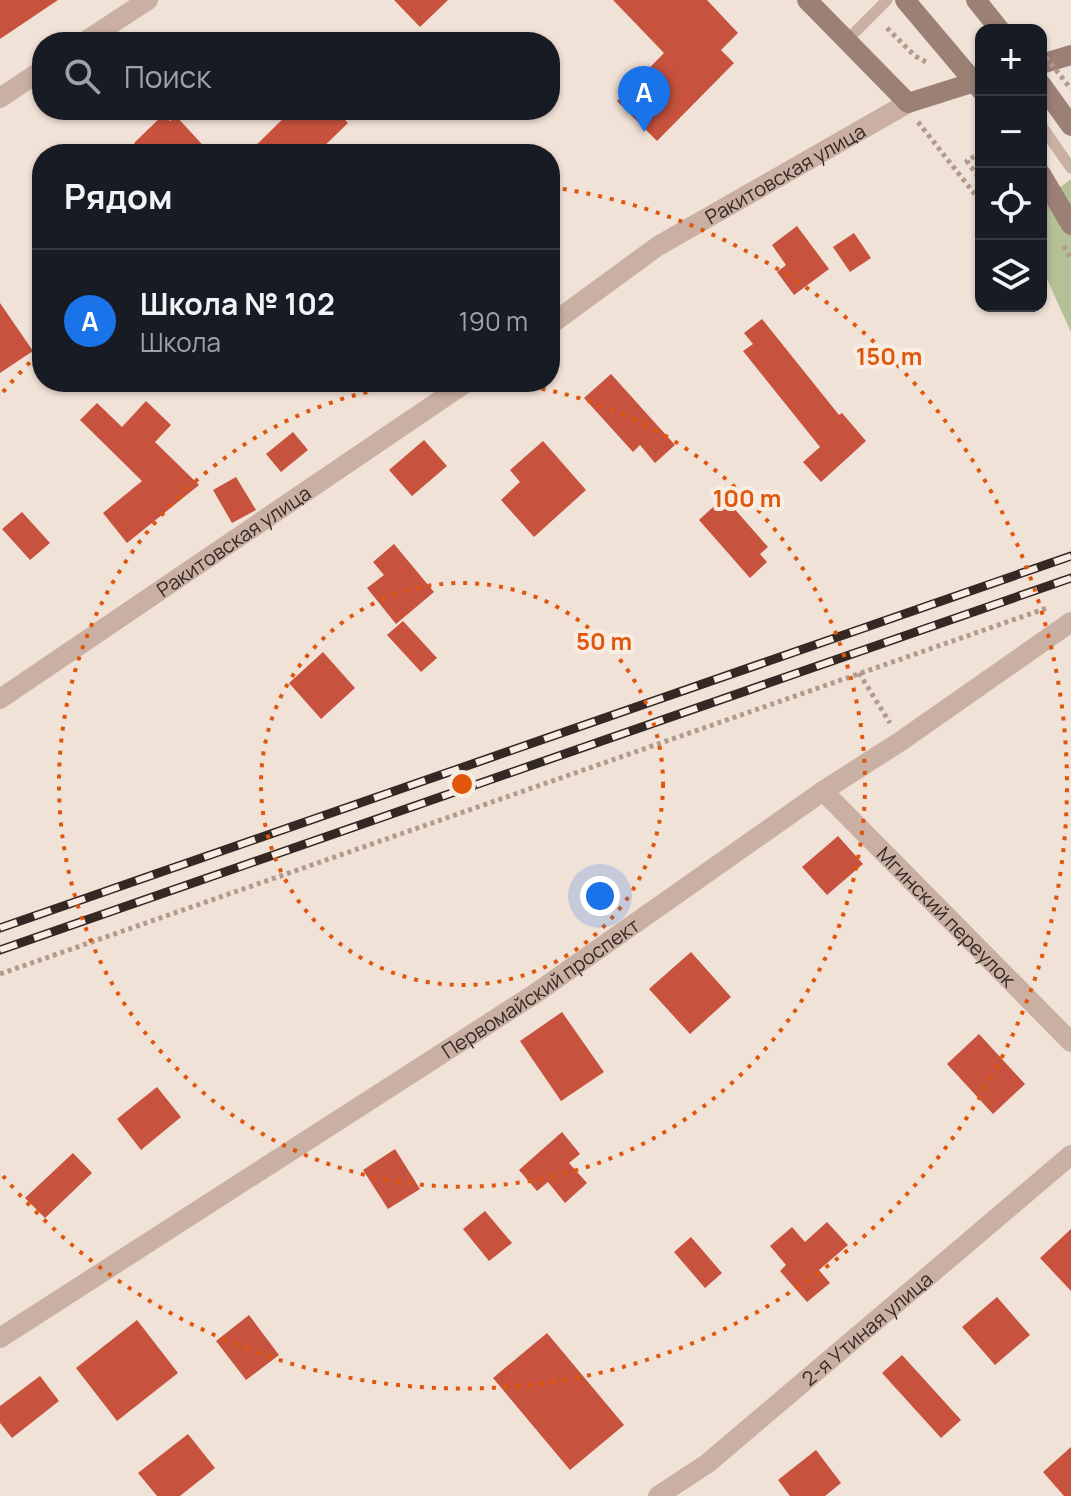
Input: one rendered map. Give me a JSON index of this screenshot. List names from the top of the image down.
{
  "streets": {
    "main road": ["Ракитовская улица"],
    "street": ["Мгинский переулок", "Первомайский проспект", "2-я Утиная улица"]
  },
  "crossings": [
    ["Мгинский переулок", "Первомайский проспект"]
  ],
  "page": {
    "map_buttons": ["+", "−"],
    "search": "Поиск",
    "pins": "A",
    "heading": "Рядом",
    "list": [
      {
        "mark": "A",
        "name": "Школа № 102",
        "note": "Школа",
        "value": "190 m"
      }
    ]
  },
  "rings": ["150 m", "100 m", "50 m"]
}
